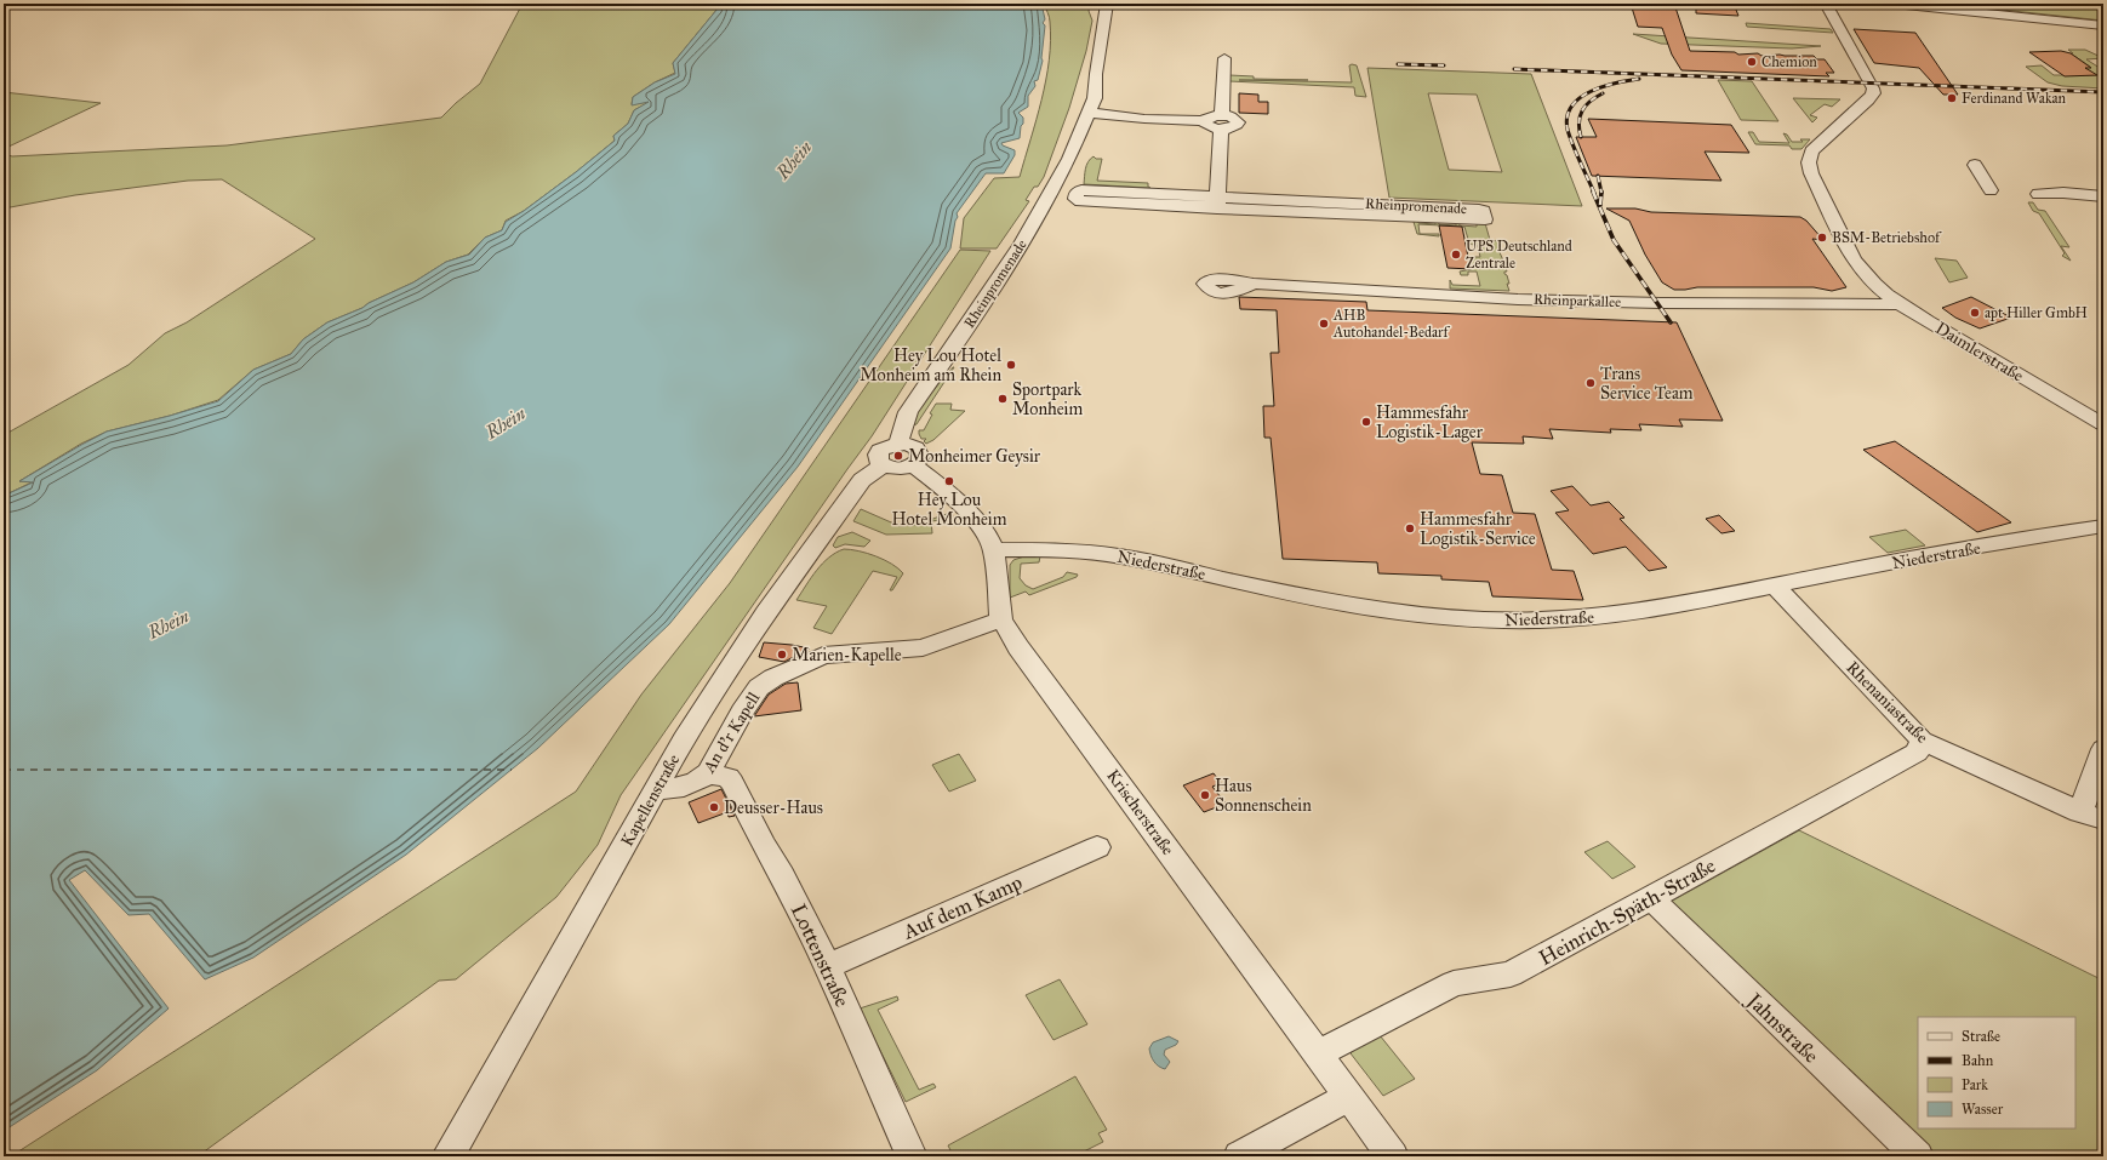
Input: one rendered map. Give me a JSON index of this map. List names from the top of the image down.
{
  "streets": {
    "street": [
      "Rheinpromenade",
      "Rheinparkallee",
      "Daimlerstraße",
      "Niederstraße",
      "Rhenaniastraße",
      "An d'r Kapell",
      "Kapellenstraße",
      "Krischerstraße",
      "Auf dem Kamp",
      "Heinrich-Späth-Straße",
      "Lottenstraße",
      "Jahnstraße"
    ]
  },
  "crossings": [
    ["Rheinparkallee", "Daimlerstraße"],
    ["Niederstraße", "Rhenaniastraße"],
    ["Niederstraße", "Krischerstraße"],
    ["Rhenaniastraße", "Heinrich-Späth-Straße"],
    ["An d'r Kapell", "Kapellenstraße"],
    ["An d'r Kapell", "Krischerstraße"],
    ["An d'r Kapell", "Lottenstraße"],
    ["Krischerstraße", "Heinrich-Späth-Straße"],
    ["Auf dem Kamp", "Lottenstraße"],
    ["Heinrich-Späth-Straße", "Jahnstraße"]
  ],
  "water": ["Rhein"],
  "places": [
    "Chemion",
    "Ferdinand Wakan",
    "BSM-Betriebshof",
    "UPS Deutschland Zentrale",
    "apt Hiller GmbH",
    "AHB Autohandel-Bedarf",
    "Hey Lou Hotel Monheim am Rhein",
    "Trans Service Team",
    "Sportpark Monheim",
    "Hammesfahr Logistik-Lager",
    "Monheimer Geysir",
    "Hey Lou Hotel Monheim",
    "Hammesfahr Logistik-Service",
    "Marien-Kapelle",
    "Haus Sonnenschein",
    "Deusser-Haus"
  ],
  "legend": [
    "Straße",
    "Bahn",
    "Park",
    "Wasser"
  ]
}
